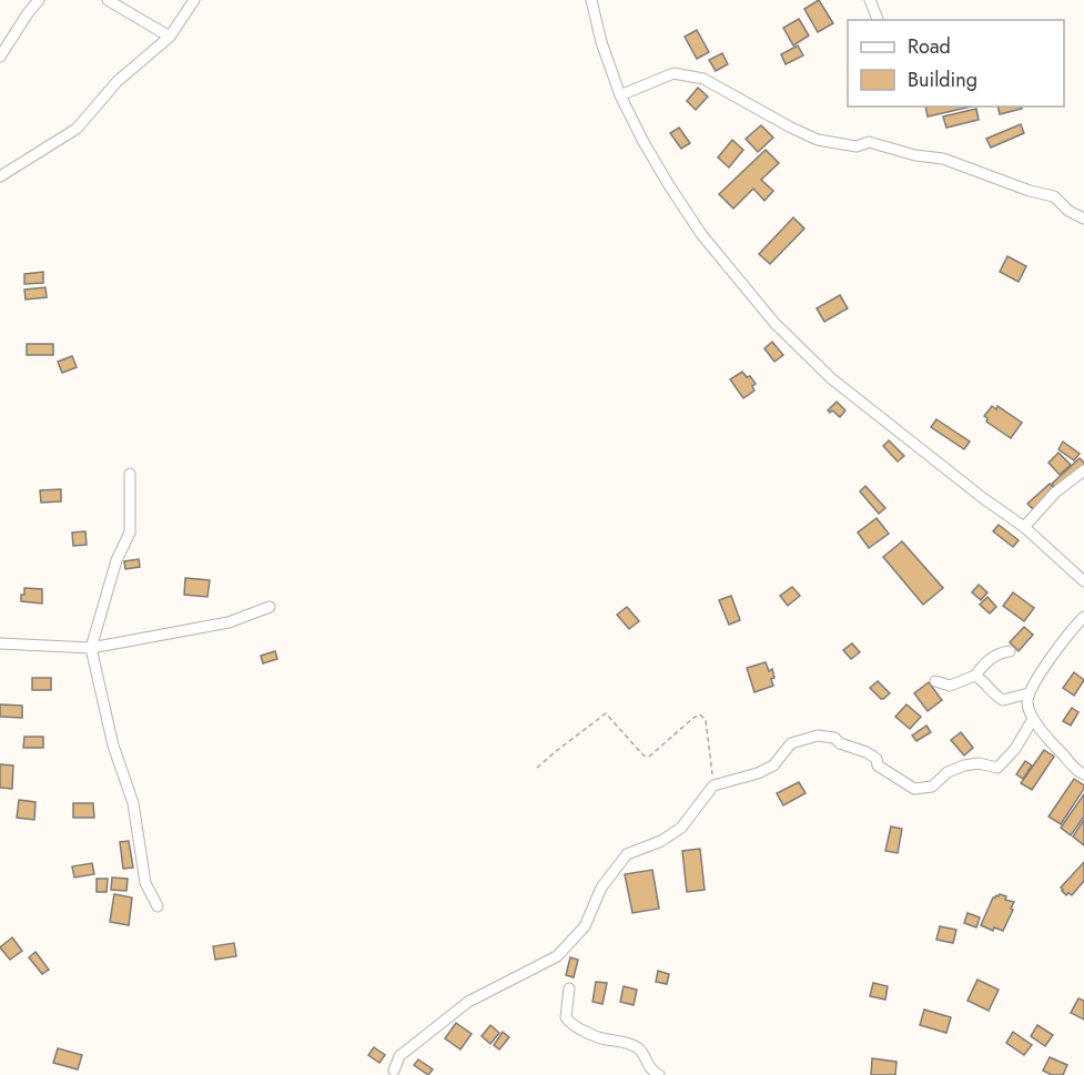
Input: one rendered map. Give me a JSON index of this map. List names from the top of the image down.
{
  "legend": ["Road", "Building"]
}
